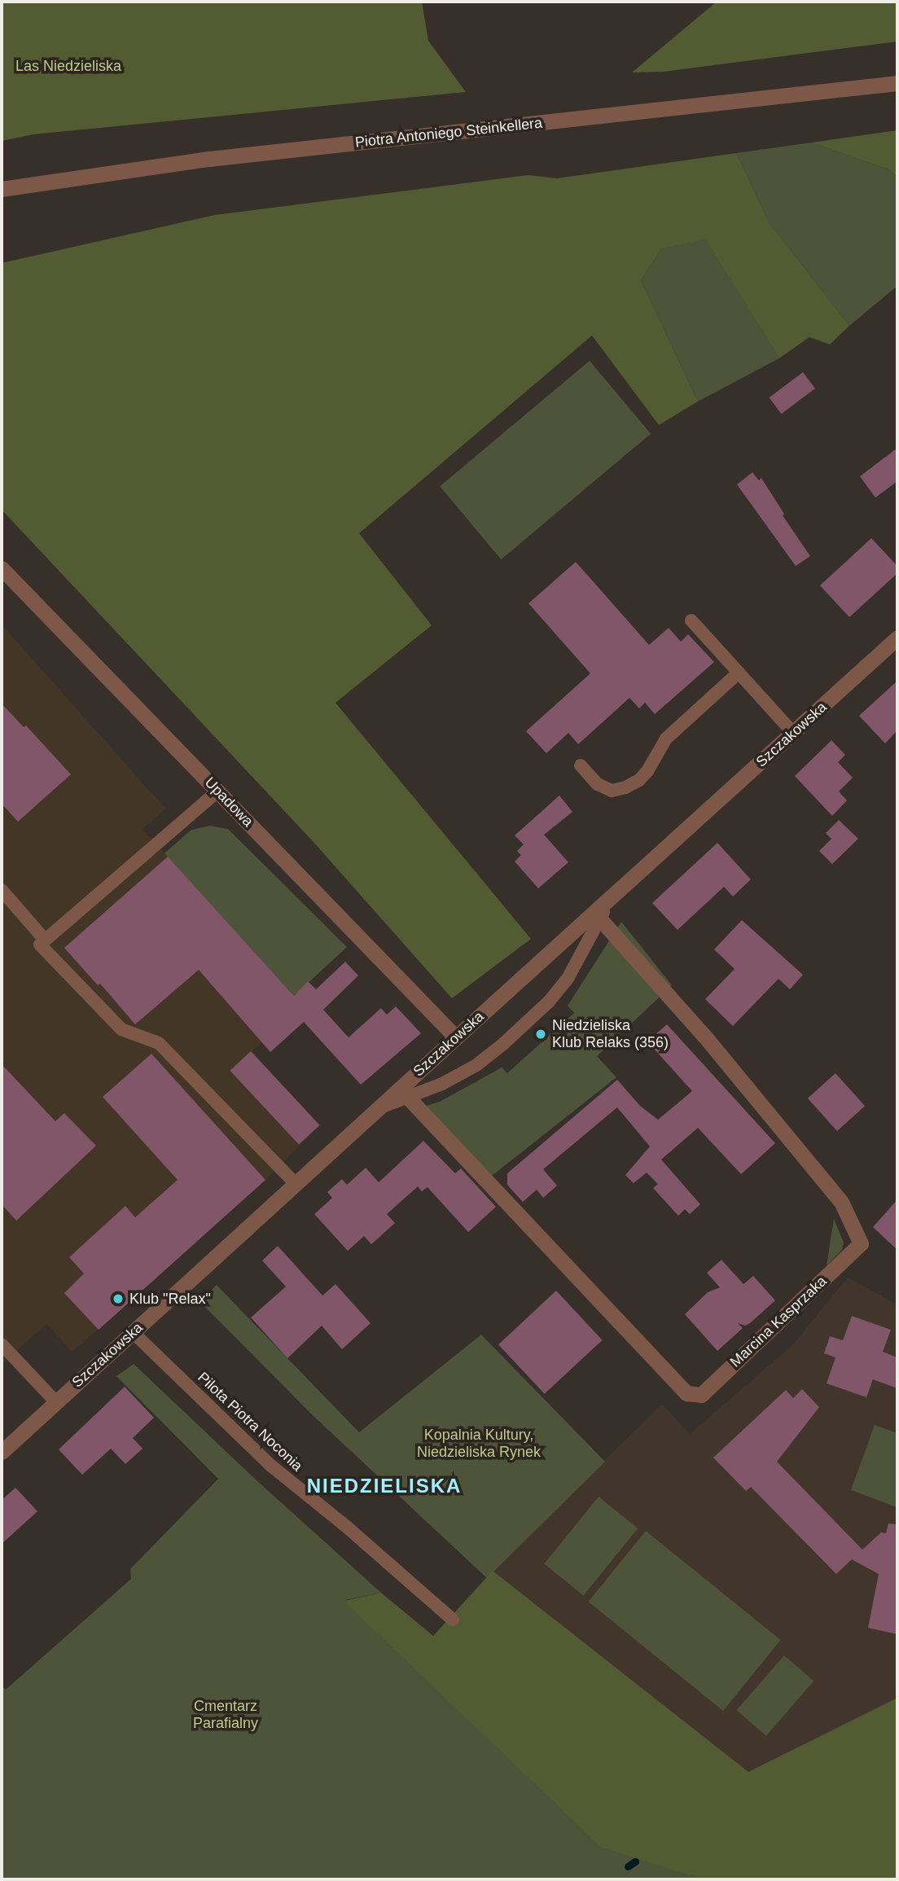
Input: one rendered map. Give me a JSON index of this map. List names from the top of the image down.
{
  "streets": {
    "street": [
      "Piotra Antoniego Steinkellera",
      "Szczakowska",
      "Upadowa",
      "Marcina Kasprzaka"
    ],
    "lane": ["Pilota Piotra Noconia"]
  },
  "crossings": [
    ["Szczakowska", "Upadowa"],
    ["Szczakowska", "Marcina Kasprzaka"],
    ["Szczakowska", "Pilota Piotra Noconia"]
  ],
  "districts": ["NIEDZIELISKA"],
  "parks": ["Las Niedzieliska", "Kopalnia Kultury, Niedzieliska Rynek", "Cmentarz Parafialny"],
  "places": ["Niedzieliska Klub Relaks (356)", "Klub \"Relax\""]
}
